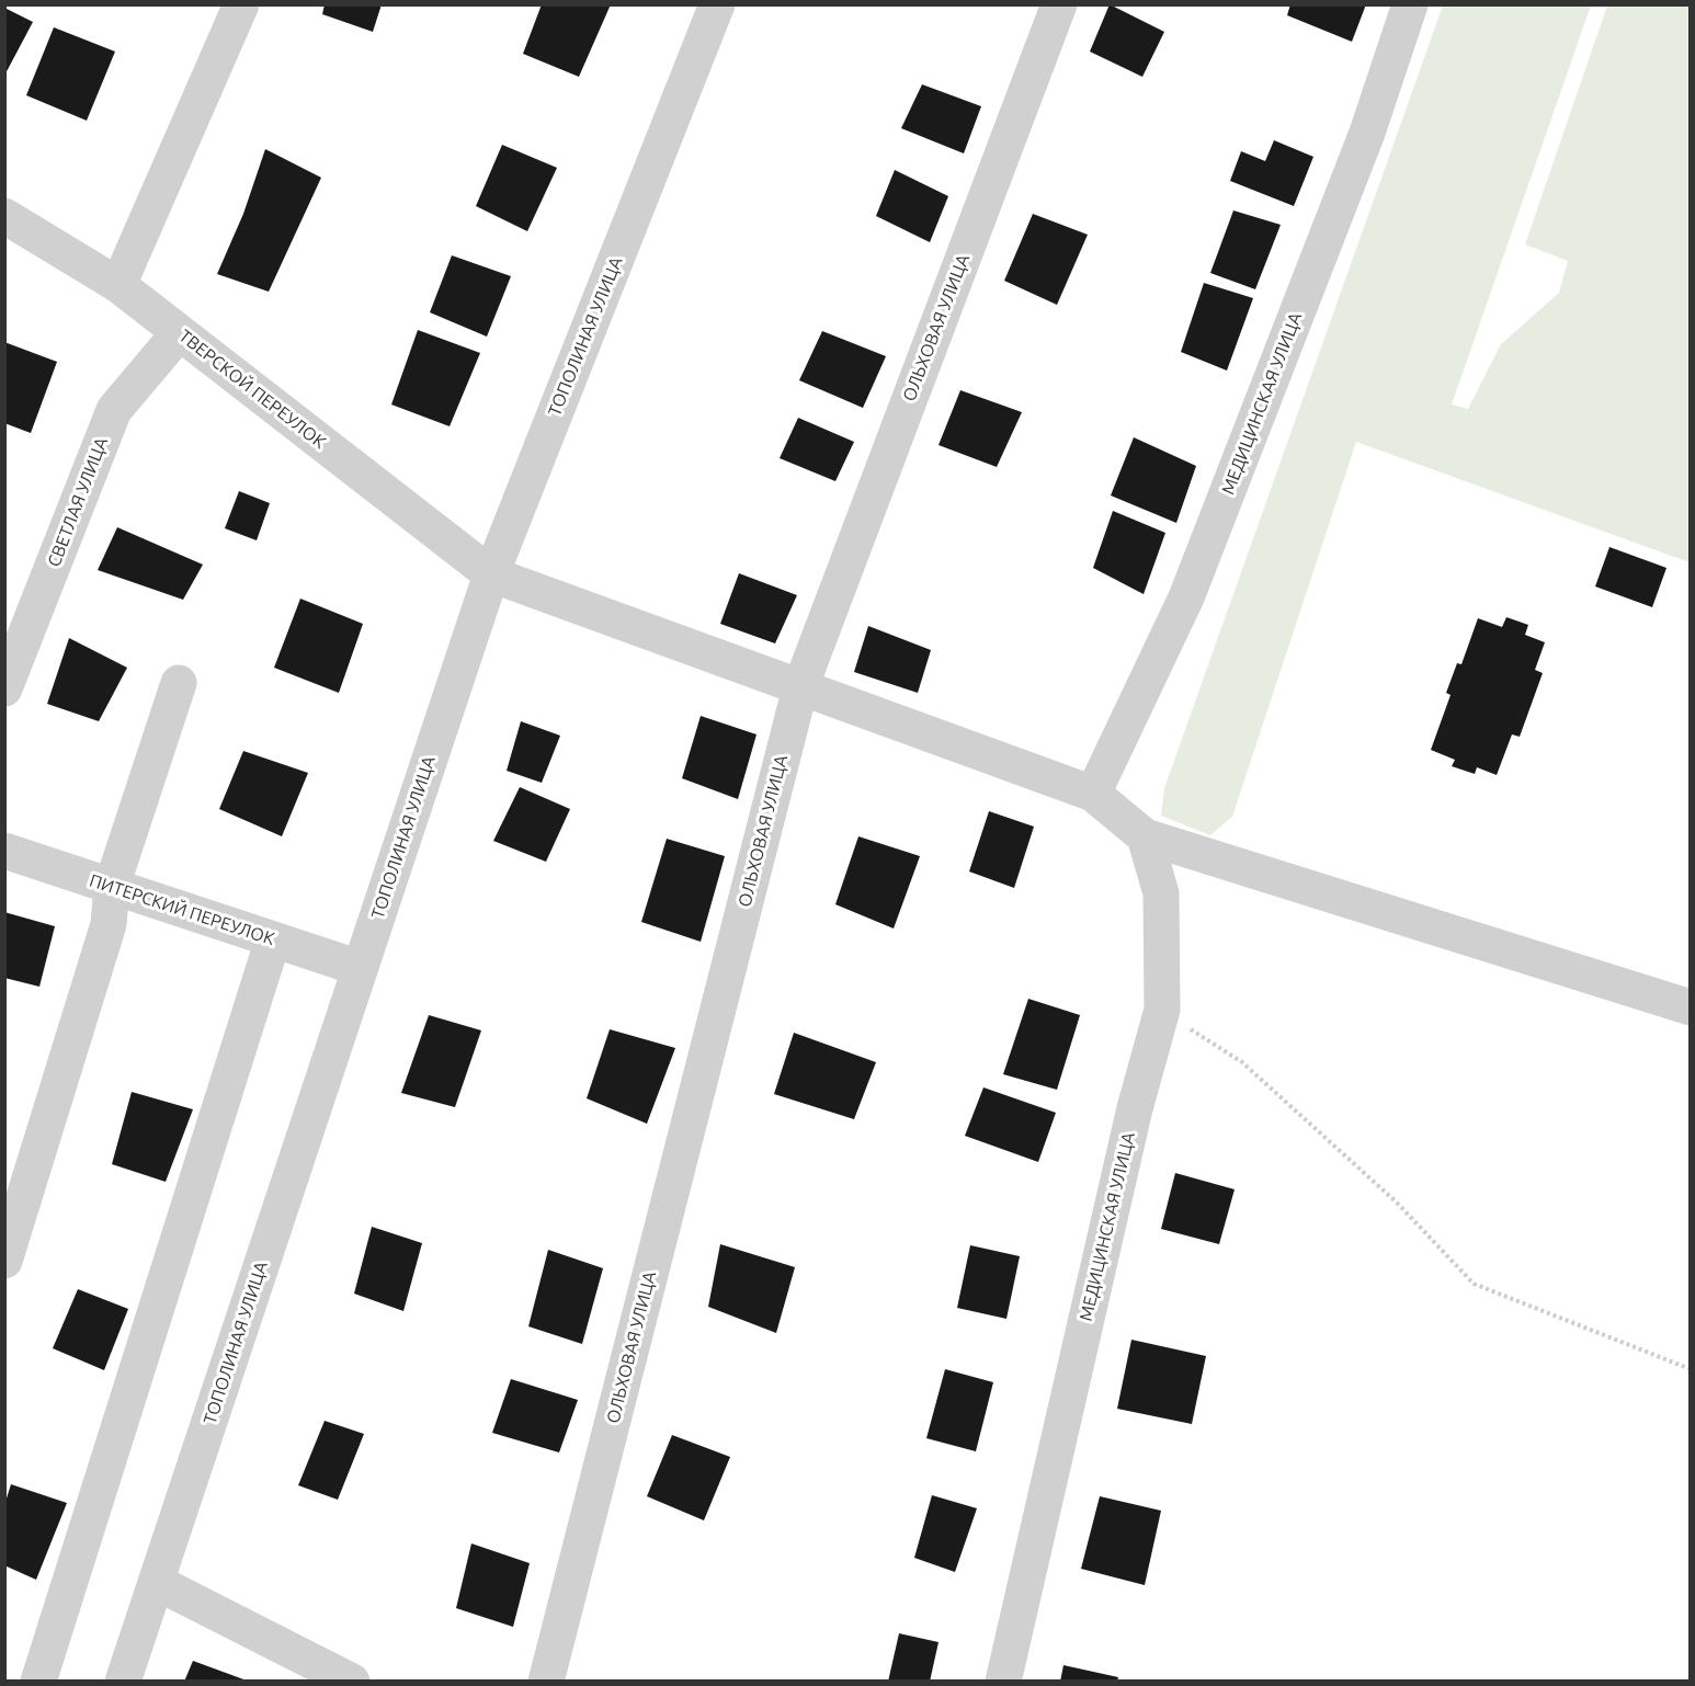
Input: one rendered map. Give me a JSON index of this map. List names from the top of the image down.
{
  "streets": {
    "street": [
      "ОЛЬХОВАЯ УЛИЦА",
      "ТОПОЛИНАЯ УЛИЦА",
      "ТВЕРСКОЙ ПЕРЕУЛОК",
      "МЕДИЦИНСКАЯ УЛИЦА",
      "СВЕТЛАЯ УЛИЦА",
      "ПИТЕРСКИЙ ПЕРЕУЛОК"
    ]
  },
  "crossings": [
    ["ОЛЬХОВАЯ УЛИЦА", "ТВЕРСКОЙ ПЕРЕУЛОК"],
    ["ТОПОЛИНАЯ УЛИЦА", "ТВЕРСКОЙ ПЕРЕУЛОК"],
    ["ТОПОЛИНАЯ УЛИЦА", "ПИТЕРСКИЙ ПЕРЕУЛОК"],
    ["ТВЕРСКОЙ ПЕРЕУЛОК", "СВЕТЛАЯ УЛИЦА"]
  ]
}
